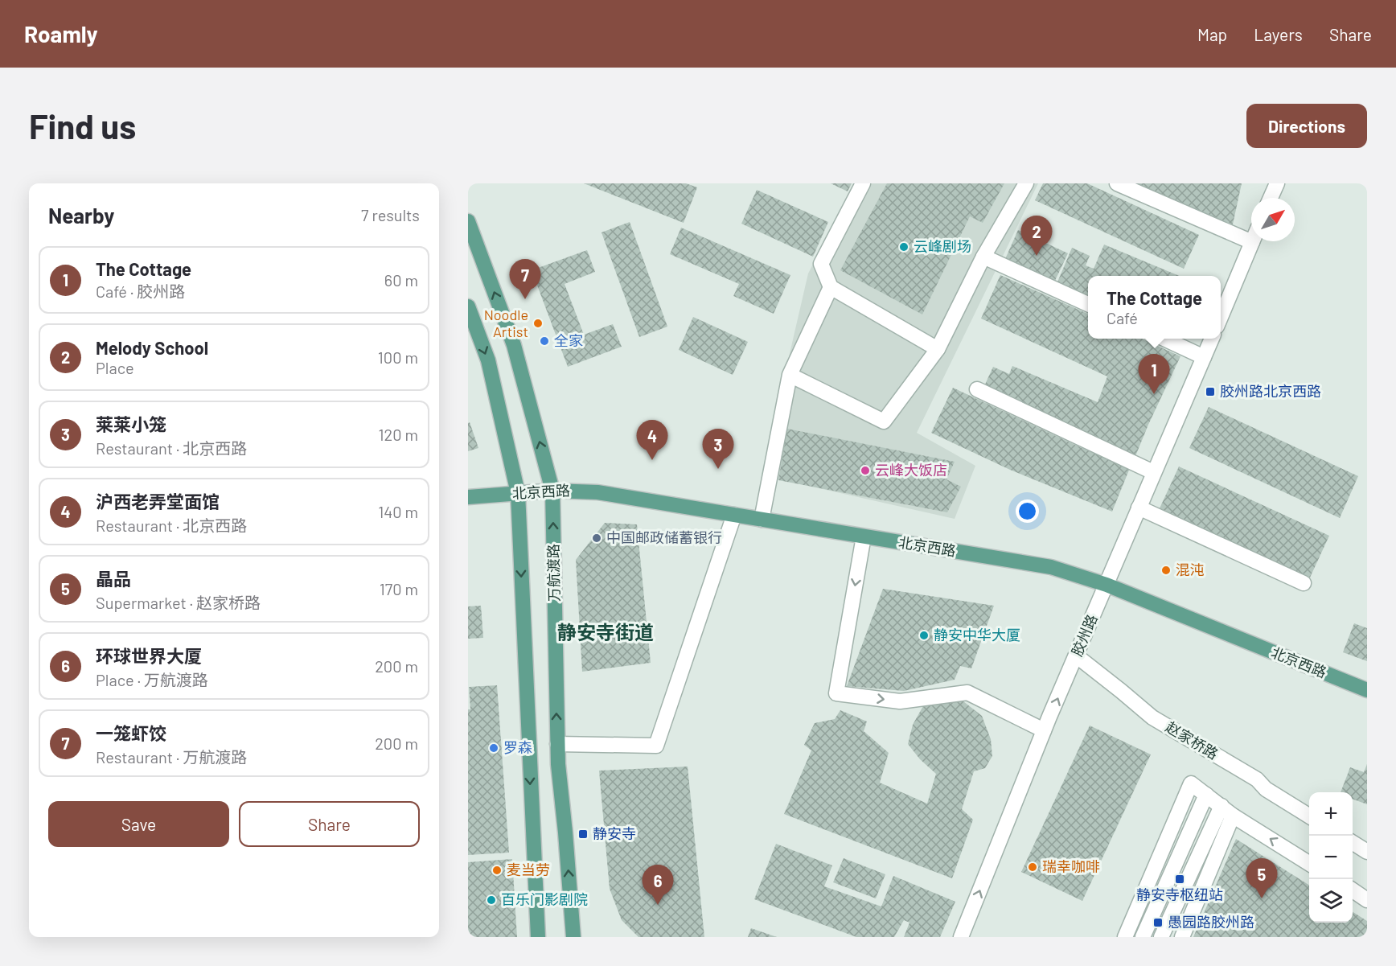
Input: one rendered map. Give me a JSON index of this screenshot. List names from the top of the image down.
{
  "streets": {
    "main road": ["北京西路", "万航渡路"],
    "street": ["胶州路", "赵家桥路"]
  },
  "crossings": [
    ["北京西路", "万航渡路"],
    ["北京西路", "胶州路"],
    ["胶州路", "赵家桥路"]
  ],
  "one_way": ["胶州路"],
  "districts": ["静安寺街道"],
  "places": {
    "other": [
      "云峰剧场",
      "Noodle Artist",
      "全家",
      "云峰大饭店",
      "中国邮政储蓄银行",
      "混沌",
      "静安中华大厦",
      "罗森",
      "瑞幸咖啡",
      "麦当劳",
      "百乐门影剧院"
    ],
    "transit": [
      "胶州路北京西路",
      "静安寺",
      "静安寺枢纽站",
      "愚园路胶州路"
    ]
  },
  "north": "top right",
  "page": {
    "header": "Roamly",
    "nav": ["Map", "Layers", "Share"],
    "buttons": [
      "Directions",
      ["Save", "Share"]
    ],
    "title": "Find us",
    "heading": ["Nearby", "7 results"],
    "pins": [
      "2",
      "7",
      "1",
      "4",
      "3",
      "5",
      "6"
    ],
    "list": [
      {
        "mark": "1",
        "name": "The Cottage",
        "note": "Café · 胶州路",
        "value": "60 m"
      },
      {
        "mark": "2",
        "name": "Melody School",
        "note": "Place",
        "value": "100 m"
      },
      {
        "mark": "3",
        "name": "莱莱小笼",
        "note": "Restaurant · 北京西路",
        "value": "120 m"
      },
      {
        "mark": "4",
        "name": "沪西老弄堂面馆",
        "note": "Restaurant · 北京西路",
        "value": "140 m"
      },
      {
        "mark": "5",
        "name": "晶品",
        "note": "Supermarket · 赵家桥路",
        "value": "170 m"
      },
      {
        "mark": "6",
        "name": "环球世界大厦",
        "note": "Place · 万航渡路",
        "value": "200 m"
      },
      {
        "mark": "7",
        "name": "一笼虾饺",
        "note": "Restaurant · 万航渡路",
        "value": "200 m"
      }
    ],
    "popup": ["The Cottage", "Café"],
    "map_buttons": ["+", "−"]
  }
}
